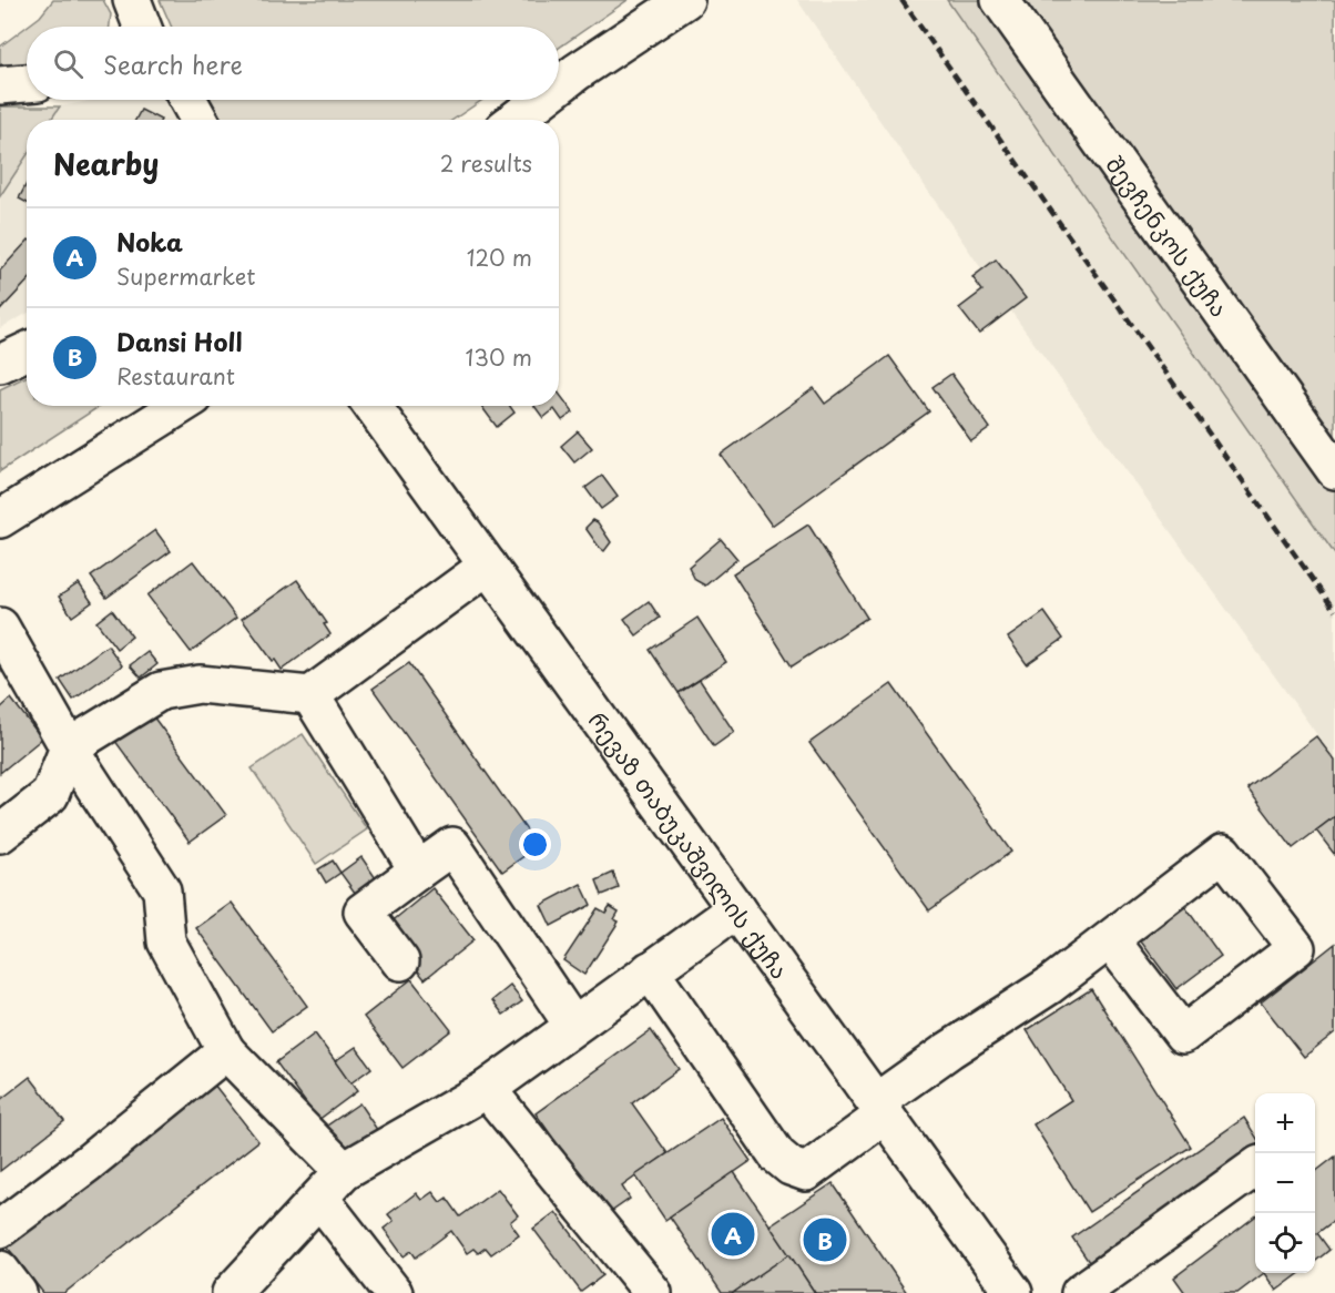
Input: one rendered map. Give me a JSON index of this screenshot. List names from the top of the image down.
{
  "streets": {
    "street": ["შევჩენკოს ქუჩა", "რევაზ თაბუკაშვილის ქუჩა"]
  },
  "page": {
    "search": "Search here",
    "heading": ["Nearby", "2 results"],
    "list": [
      {
        "mark": "A",
        "name": "Noka",
        "note": "Supermarket",
        "value": "120 m"
      },
      {
        "mark": "B",
        "name": "Dansi Holl",
        "note": "Restaurant",
        "value": "130 m"
      }
    ],
    "map_buttons": ["+", "−"],
    "pins": ["A", "B"]
  }
}
